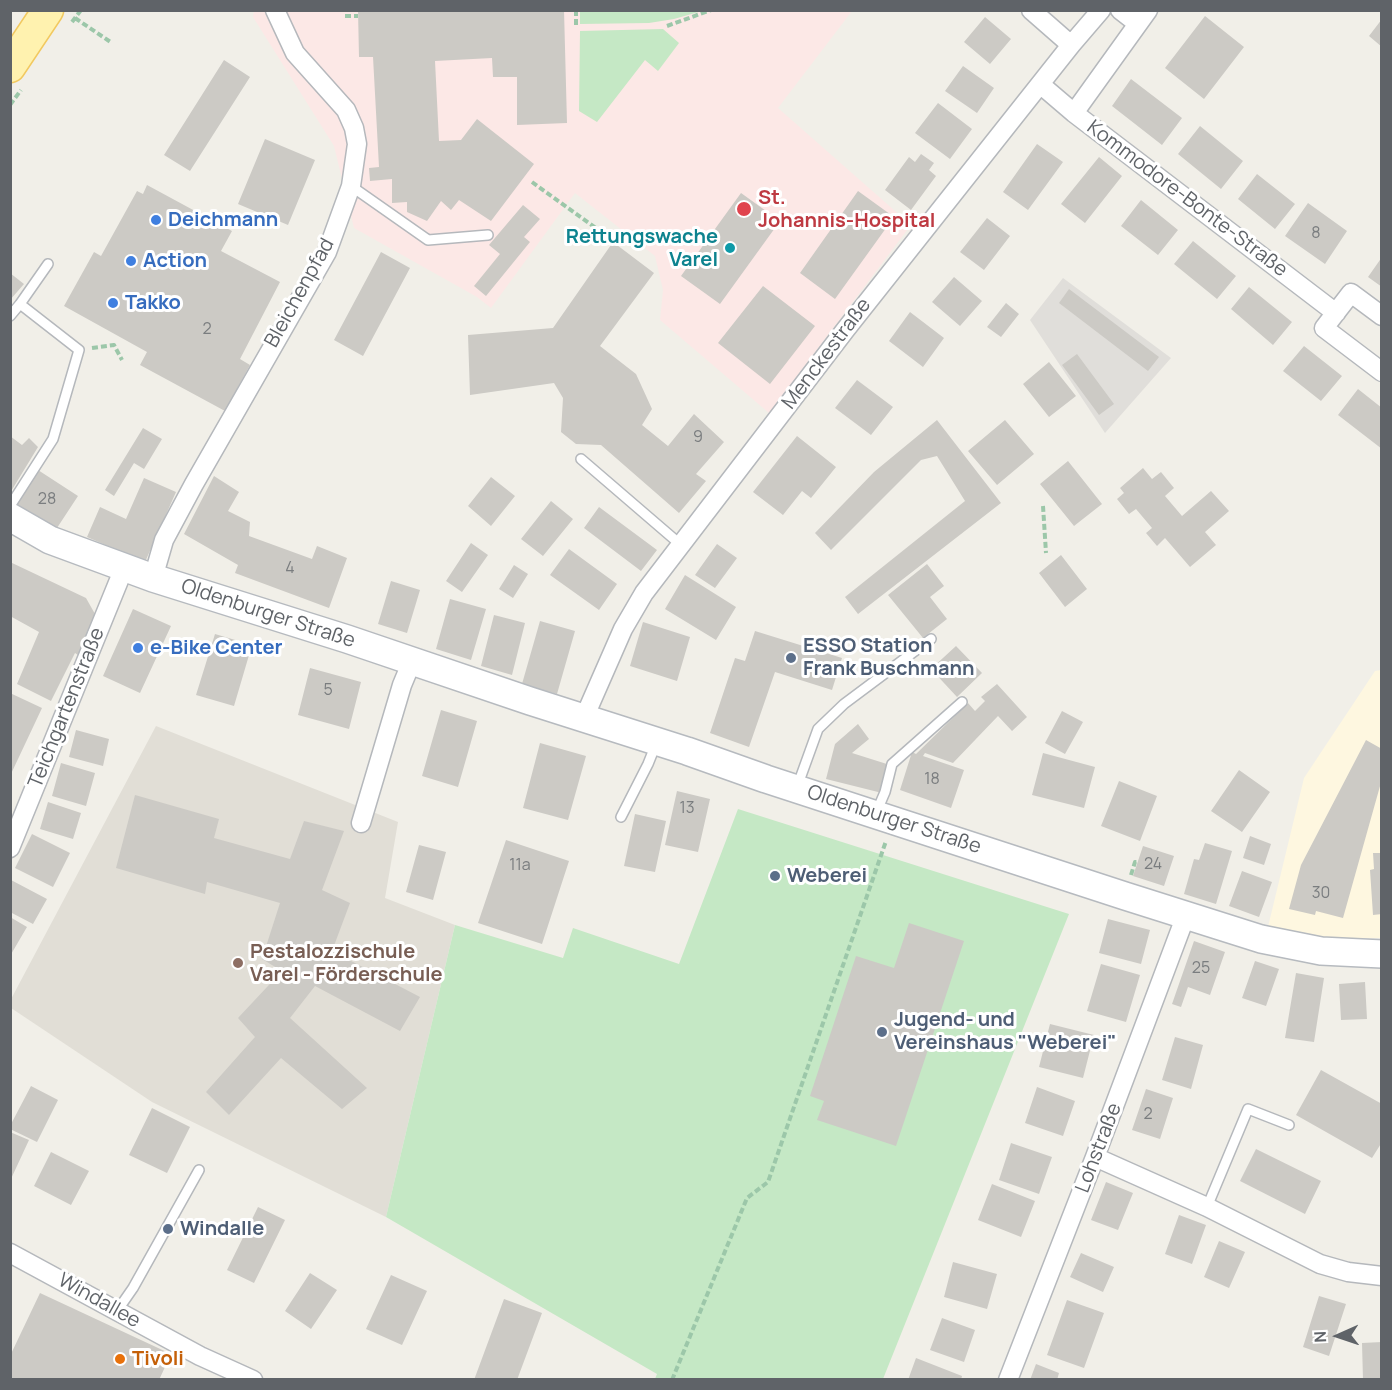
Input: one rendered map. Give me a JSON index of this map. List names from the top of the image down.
{
  "streets": {
    "main road": ["Oldenburger Straße"],
    "street": [
      "Kommodore-Bonte-Straße",
      "Bleichenpfad",
      "Menckestraße",
      "Teichgartenstraße",
      "Lohstraße",
      "Windallee"
    ]
  },
  "crossings": [
    ["Kommodore-Bonte-Straße", "Menckestraße"],
    ["Bleichenpfad", "Oldenburger Straße"],
    ["Menckestraße", "Oldenburger Straße"],
    ["Oldenburger Straße", "Teichgartenstraße"],
    ["Oldenburger Straße", "Lohstraße"]
  ],
  "places": [
    "St. Johannis-Hospital",
    "Deichmann",
    "Rettungswache Varel",
    "Action",
    "Takko",
    "e-Bike Center",
    "ESSO Station Frank Buschmann",
    "Weberei",
    "Pestalozzischule Varel - Förderschule",
    "Jugend- und Vereinshaus \"Weberei\"",
    "Windalle",
    "Tivoli"
  ],
  "house_numbers": [
    "8",
    "2",
    "9",
    "28",
    "4",
    "5",
    "18",
    "13",
    "24",
    "11a",
    "30",
    "25",
    "2"
  ],
  "north": "left"
}
